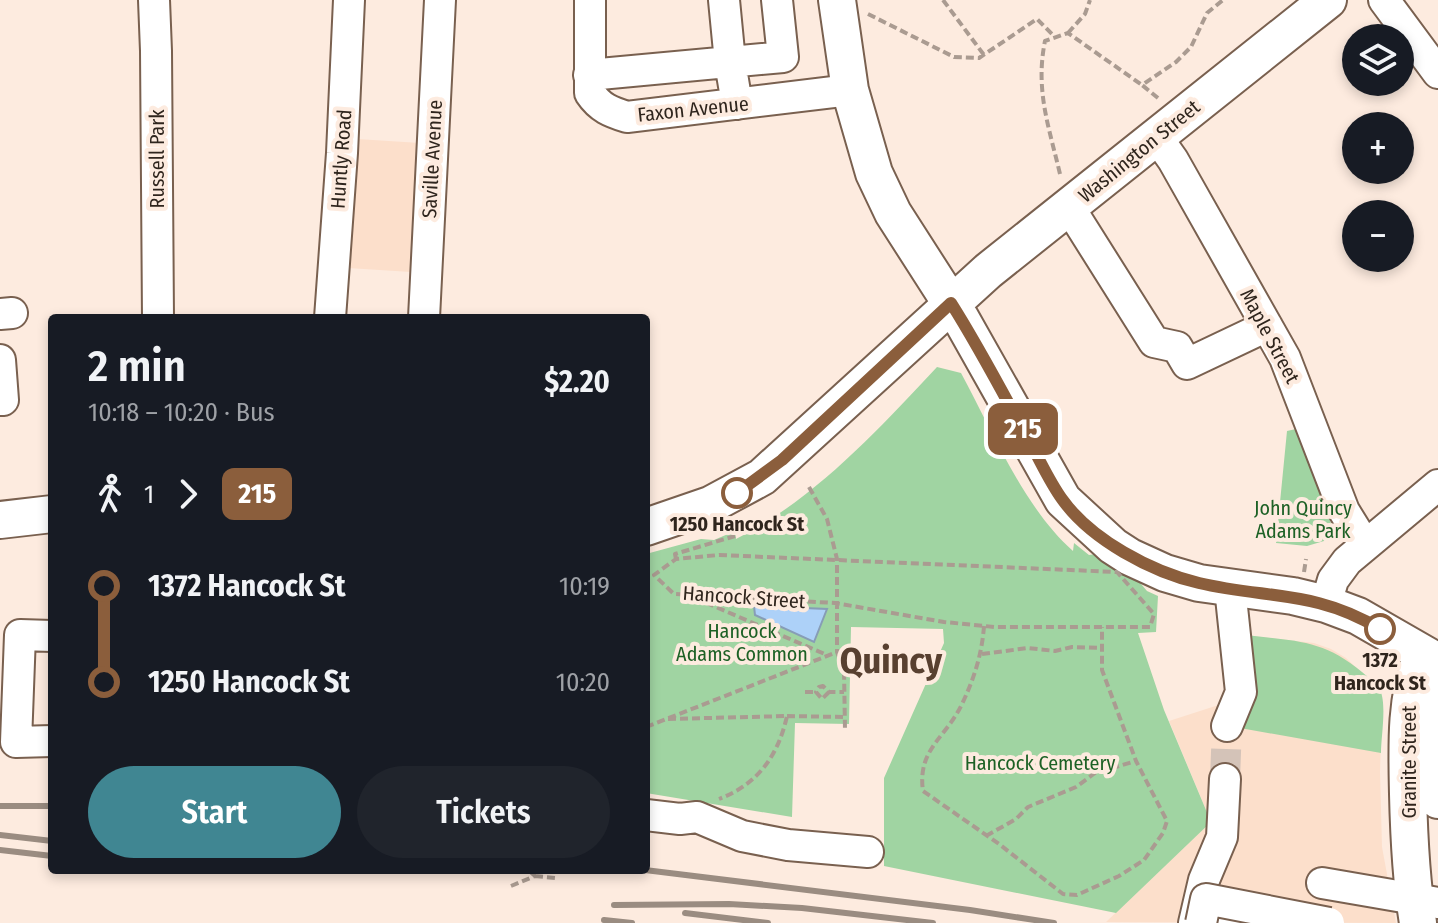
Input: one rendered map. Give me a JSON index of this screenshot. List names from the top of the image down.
{
  "streets": {
    "main road": ["Washington Street", "Granite Street"],
    "street": [
      "Faxon Avenue",
      "Russell Park",
      "Huntly Road",
      "Saville Avenue",
      "Maple Street"
    ],
    "path": ["Hancock Street"]
  },
  "crossings": [
    ["Washington Street", "Maple Street"]
  ],
  "districts": ["Quincy"],
  "parks": ["John Quincy Adams Park", "Hancock Adams Common", "Hancock Cemetery"],
  "places": ["1250 Hancock St", "1372 Hancock St"],
  "lines": ["bus line 215"],
  "page": {
    "on_map": "215",
    "map_buttons": ["+", "−"],
    "heading": ["2 min", "10:18 – 10:20 · Bus", "$2.20"],
    "legs": ["1", "215"],
    "list": [
      {
        "name": "1372 Hancock St",
        "value": "10:19"
      },
      {
        "name": "1250 Hancock St",
        "value": "10:20"
      }
    ],
    "buttons": ["Start", "Tickets"]
  }
}
